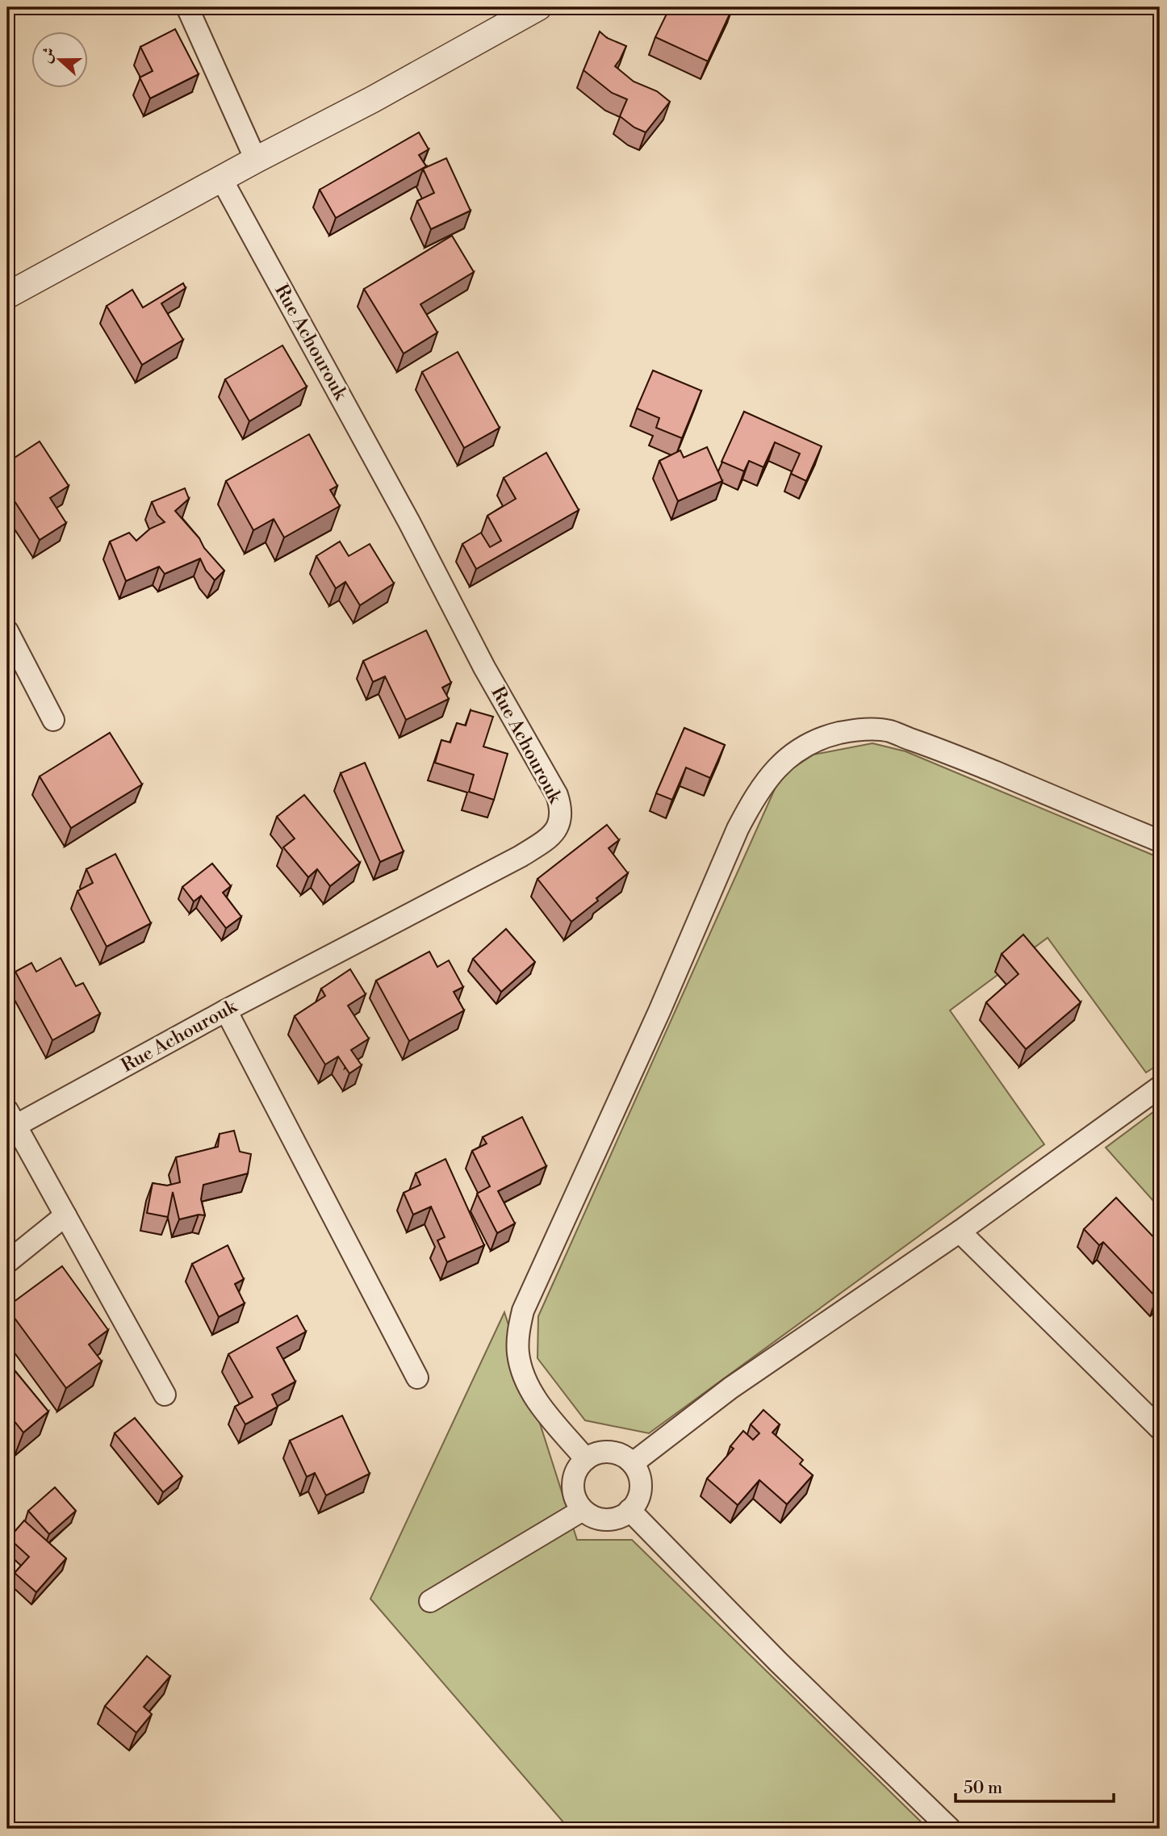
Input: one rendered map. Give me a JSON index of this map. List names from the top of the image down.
{
  "streets": {
    "street": ["Rue Achourouk"]
  },
  "scale_bar": "50 m",
  "north": "left"
}
